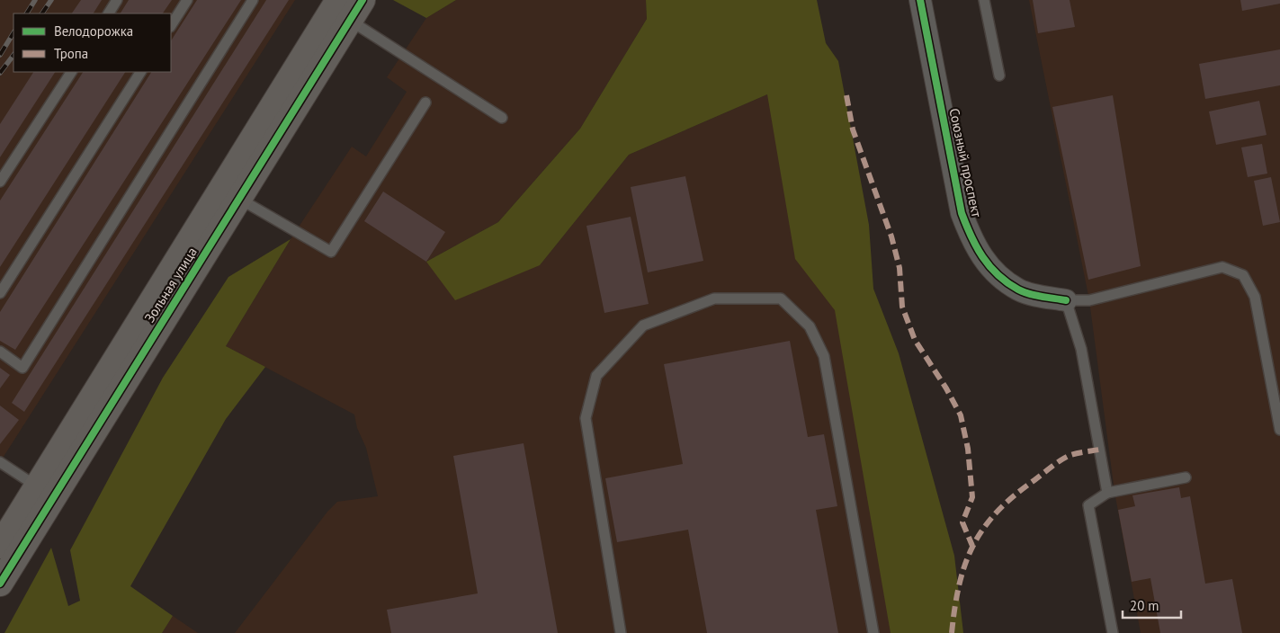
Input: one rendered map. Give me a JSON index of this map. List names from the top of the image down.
{
  "streets": {
    "street": ["Союзный проспект", "Зольная улица"]
  },
  "legend": ["Велодорожка", "Тропа"],
  "scale_bar": "20 m"
}
